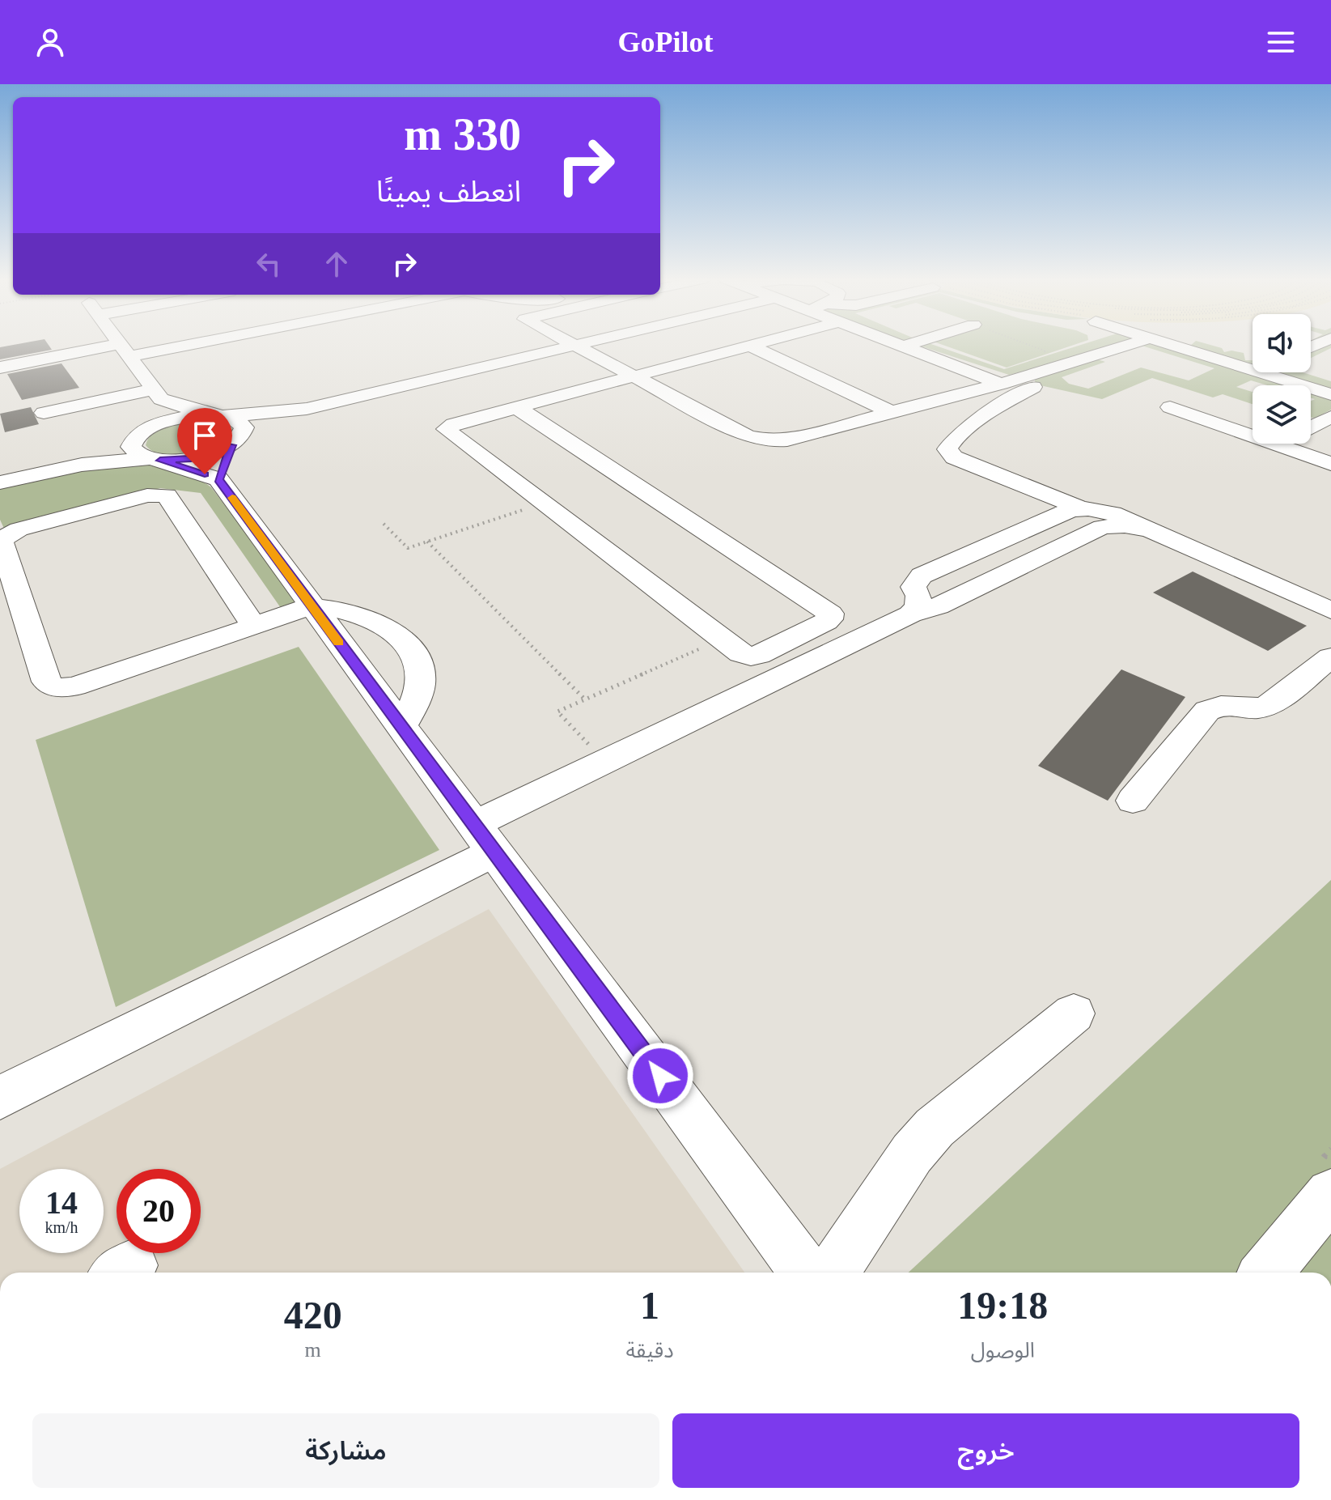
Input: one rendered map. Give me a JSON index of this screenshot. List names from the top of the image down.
{
  "page": {
    "header": "GoPilot",
    "turn": ["330 m", "انعطف يمينًا"],
    "speed": "14 km/h",
    "limit": "20",
    "eta": [
      "19:18",
      "الوصول",
      "1",
      "دقيقة",
      "420",
      "m"
    ],
    "buttons": ["خروج", "مشاركة"]
  }
}
